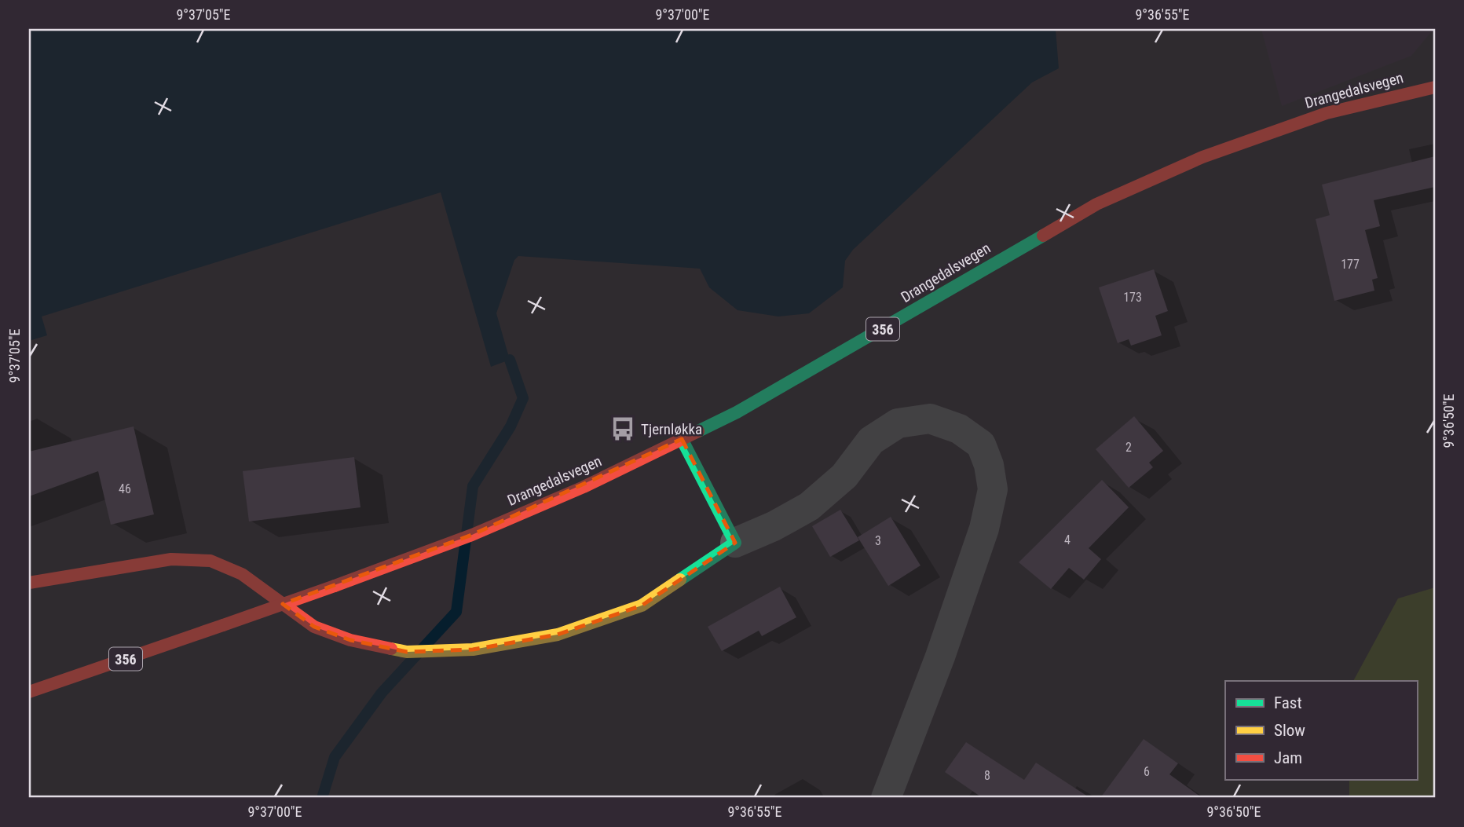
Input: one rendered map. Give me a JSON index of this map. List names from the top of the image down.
{
  "streets": {
    "main road": ["Drangedalsvegen", "356"]
  },
  "places": {
    "bus stop": ["Tjernløkka"]
  },
  "house_numbers": [
    "177",
    "173",
    "2",
    "46",
    "4",
    "3",
    "6",
    "8"
  ],
  "legend": ["Fast", "Slow", "Jam"],
  "coordinates": [
    "9°37'05\"E",
    "9°37'00\"E",
    "9°36'55\"E",
    "9°36'50\"E"
  ]
}
